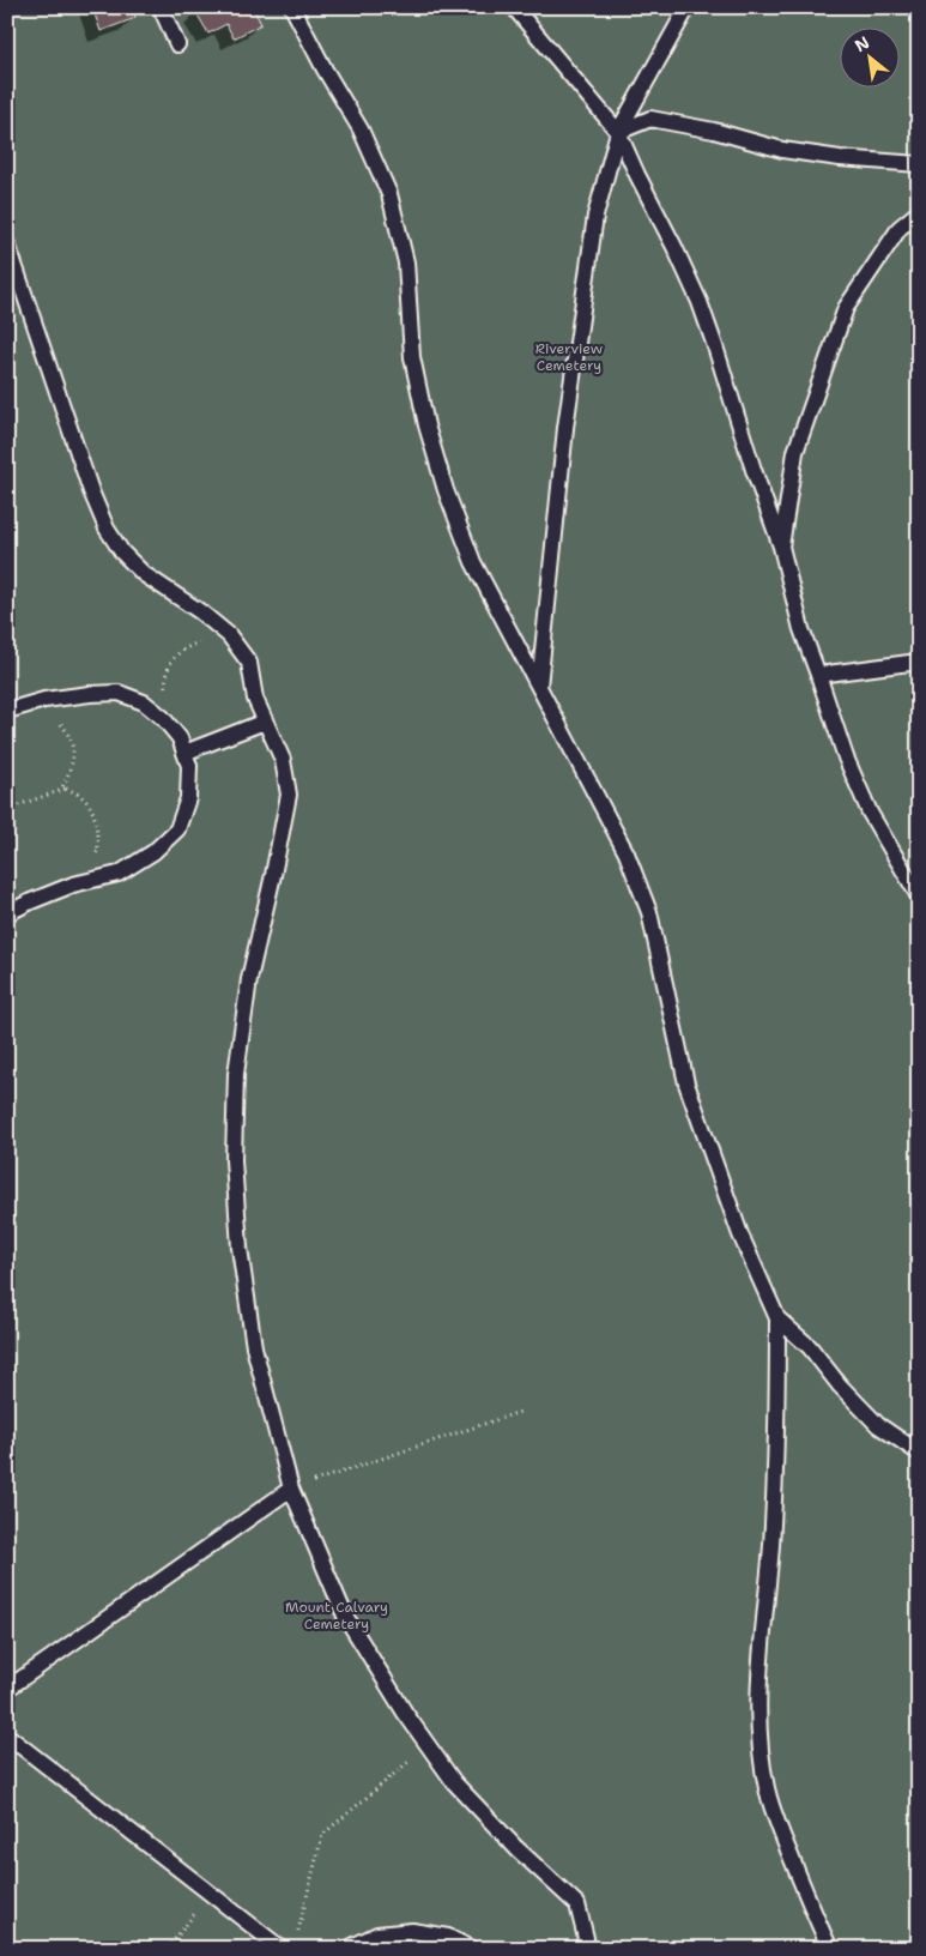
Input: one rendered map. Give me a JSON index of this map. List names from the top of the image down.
{
  "parks": ["Riverview Cemetery", "Mount Calvary Cemetery"],
  "north": "top left"
}
